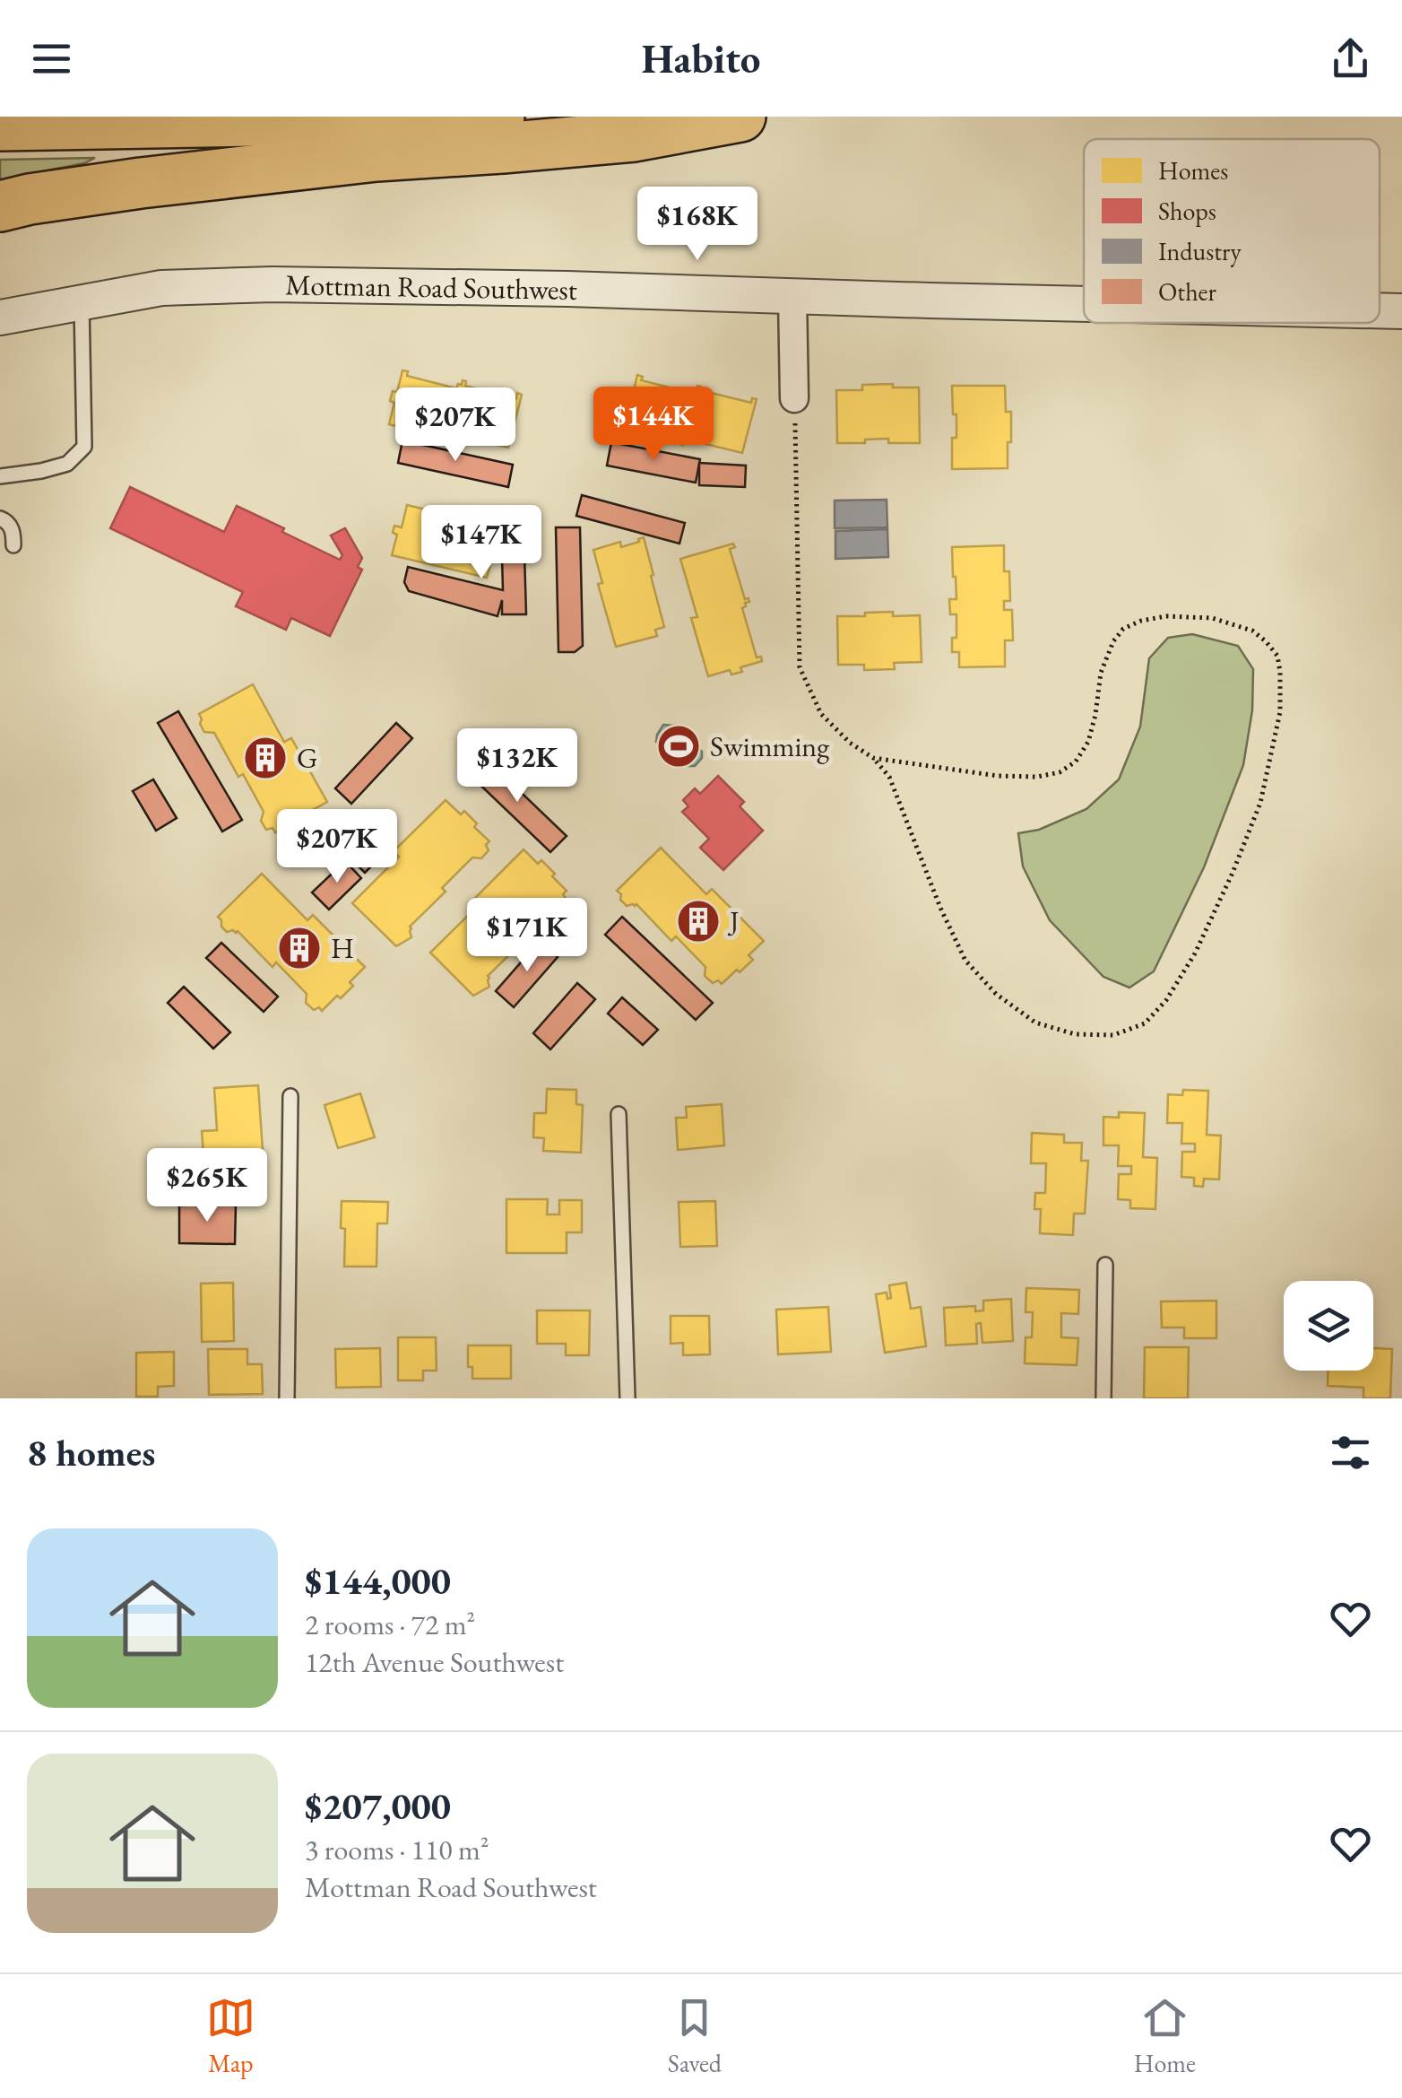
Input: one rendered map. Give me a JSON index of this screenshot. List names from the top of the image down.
{
  "streets": {
    "street": ["Mottman Road Southwest"]
  },
  "places": {
    "sports": ["Swimming"],
    "building": ["G", "J", "H"]
  },
  "legend": [
    "Homes",
    "Shops",
    "Industry",
    "Other"
  ],
  "page": {
    "header": "Habito",
    "price": [
      "$168K",
      "$144K",
      "$207K",
      "$147K",
      "$132K",
      "$207K",
      "$171K",
      "$265K"
    ],
    "heading": "8 homes",
    "list": [
      {
        "name": "$144,000",
        "note": "2 rooms · 72 m² · 12th Avenue Southwest"
      },
      {
        "name": "$207,000",
        "note": "3 rooms · 110 m² · Mottman Road Southwest"
      }
    ],
    "tabs": ["Map", "Saved", "Home"]
  }
}
